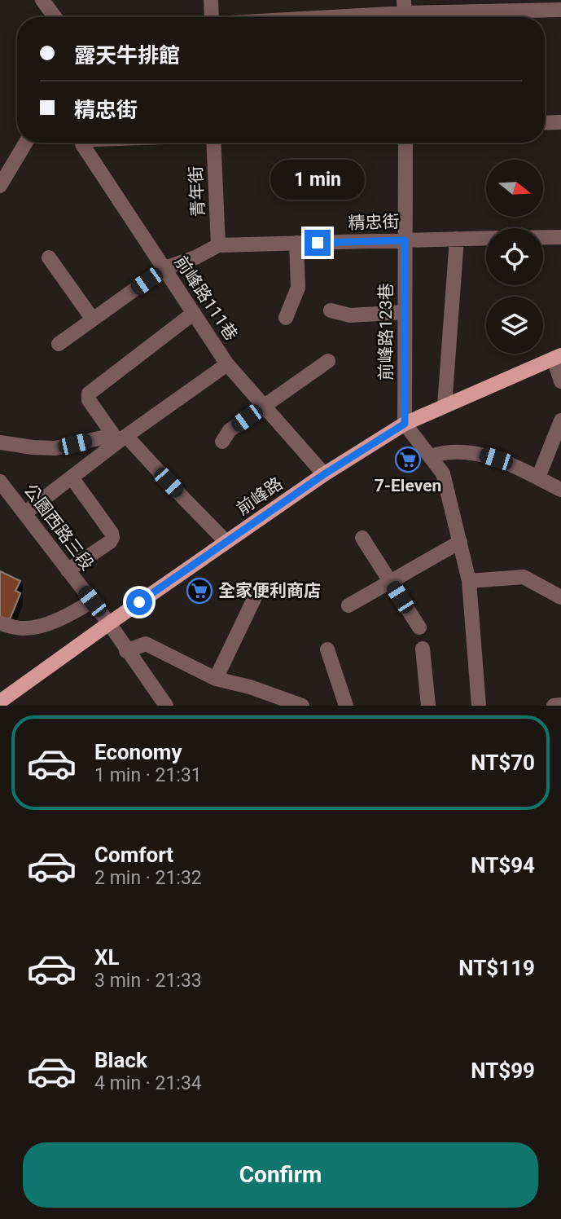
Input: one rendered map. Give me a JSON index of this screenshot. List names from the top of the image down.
{
  "streets": {
    "main road": ["前峰路"],
    "street": [
      "青年街",
      "精忠街",
      "前峰路111巷",
      "前峰路123巷",
      "公園西路三段"
    ]
  },
  "crossings": [
    ["青年街", "精忠街"],
    ["精忠街", "前峰路123巷"],
    ["前峰路111巷", "前峰路"],
    ["前峰路123巷", "前峰路"],
    ["前峰路", "公園西路三段"]
  ],
  "places": {
    "supermarket": ["7-Eleven", "全家便利商店"]
  },
  "north": "right",
  "page": {
    "banner": ["露天牛排館", "精忠街"],
    "bubble": "1 min",
    "list": [
      {
        "name": "Economy",
        "note": "1 min · 21:31",
        "value": "NT$70"
      },
      {
        "name": "Comfort",
        "note": "2 min · 21:32",
        "value": "NT$94"
      },
      {
        "name": "XL",
        "note": "3 min · 21:33",
        "value": "NT$119"
      },
      {
        "name": "Black",
        "note": "4 min · 21:34",
        "value": "NT$99"
      }
    ],
    "buttons": "Confirm"
  }
}
